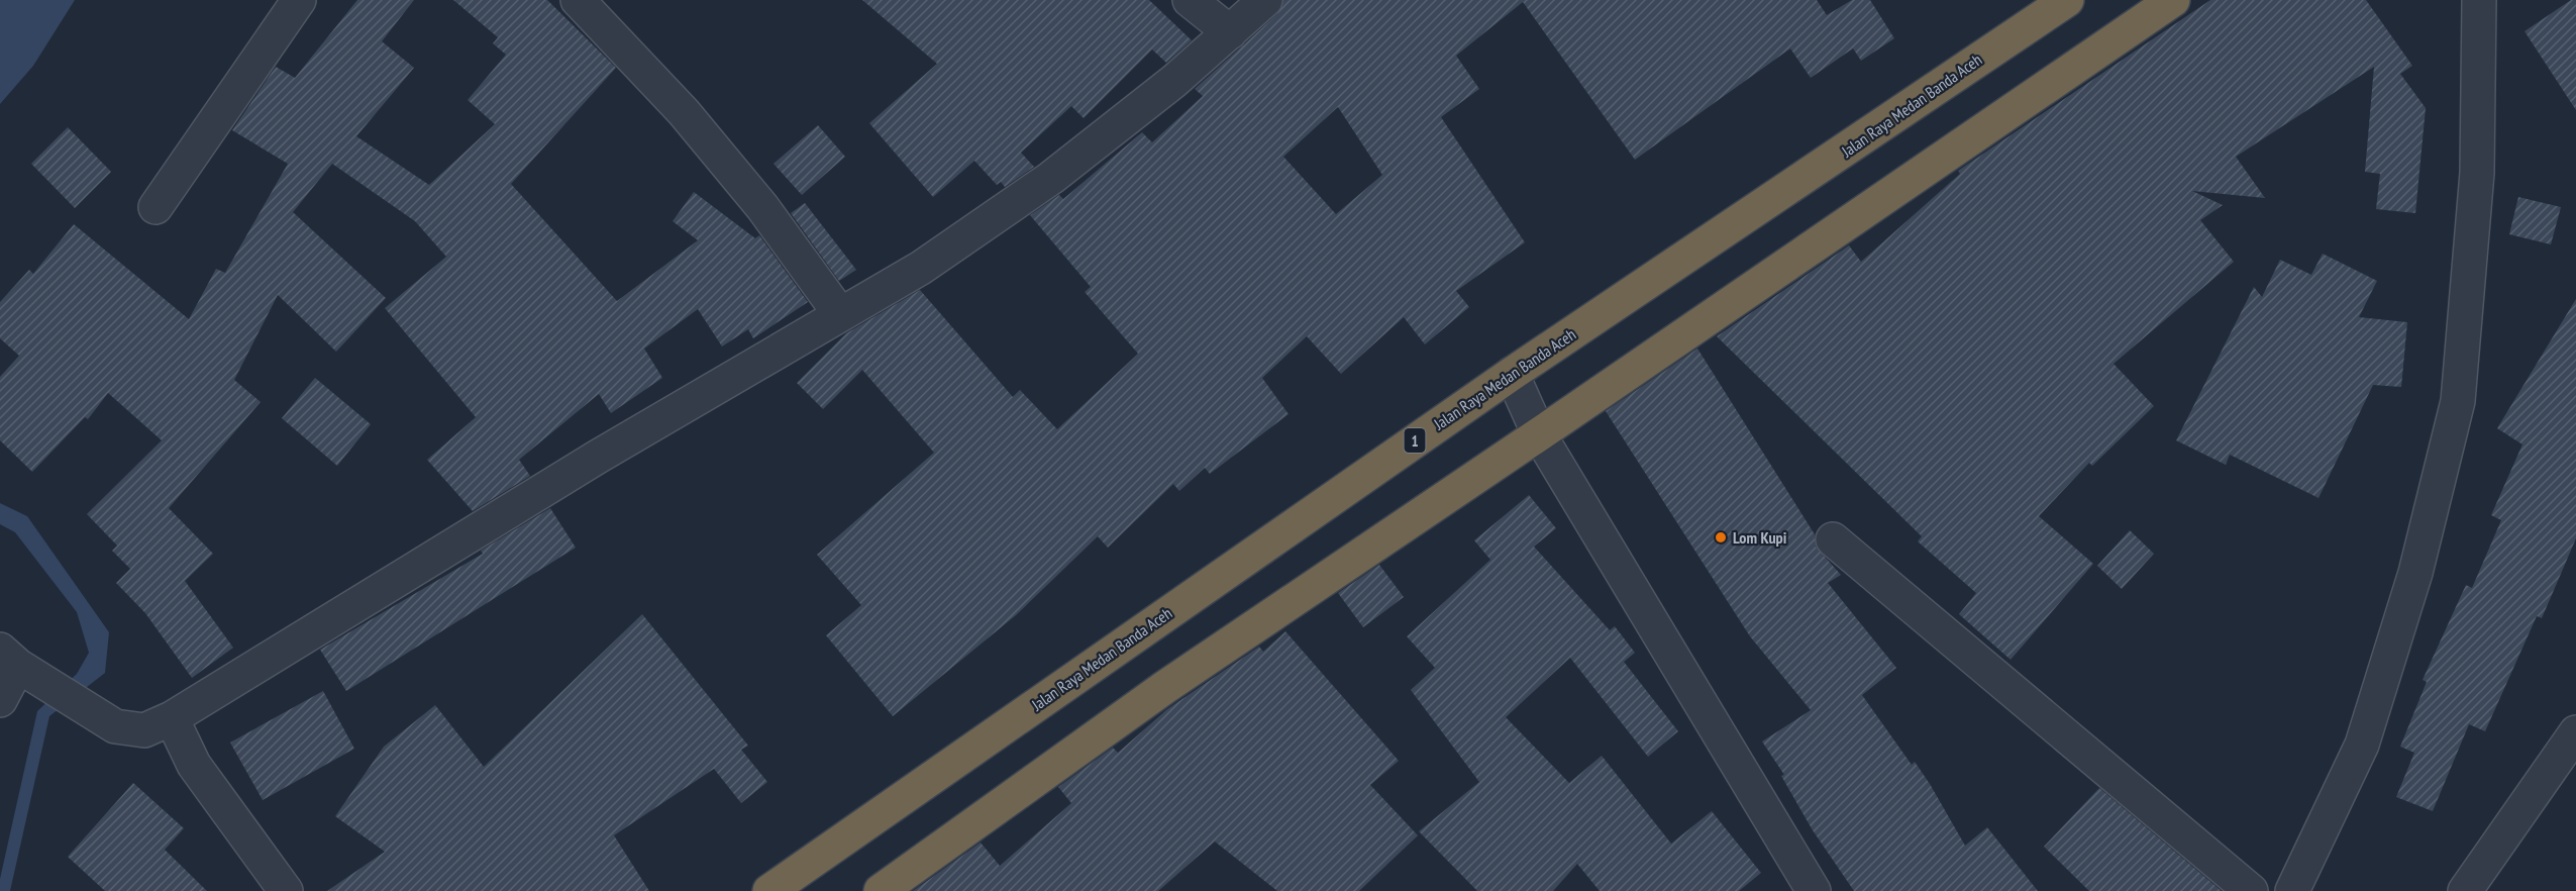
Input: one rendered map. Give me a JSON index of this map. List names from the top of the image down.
{
  "streets": {
    "highway": ["Jalan Raya Medan Banda Aceh", "1"]
  },
  "places": ["Lom Kupi"]
}
